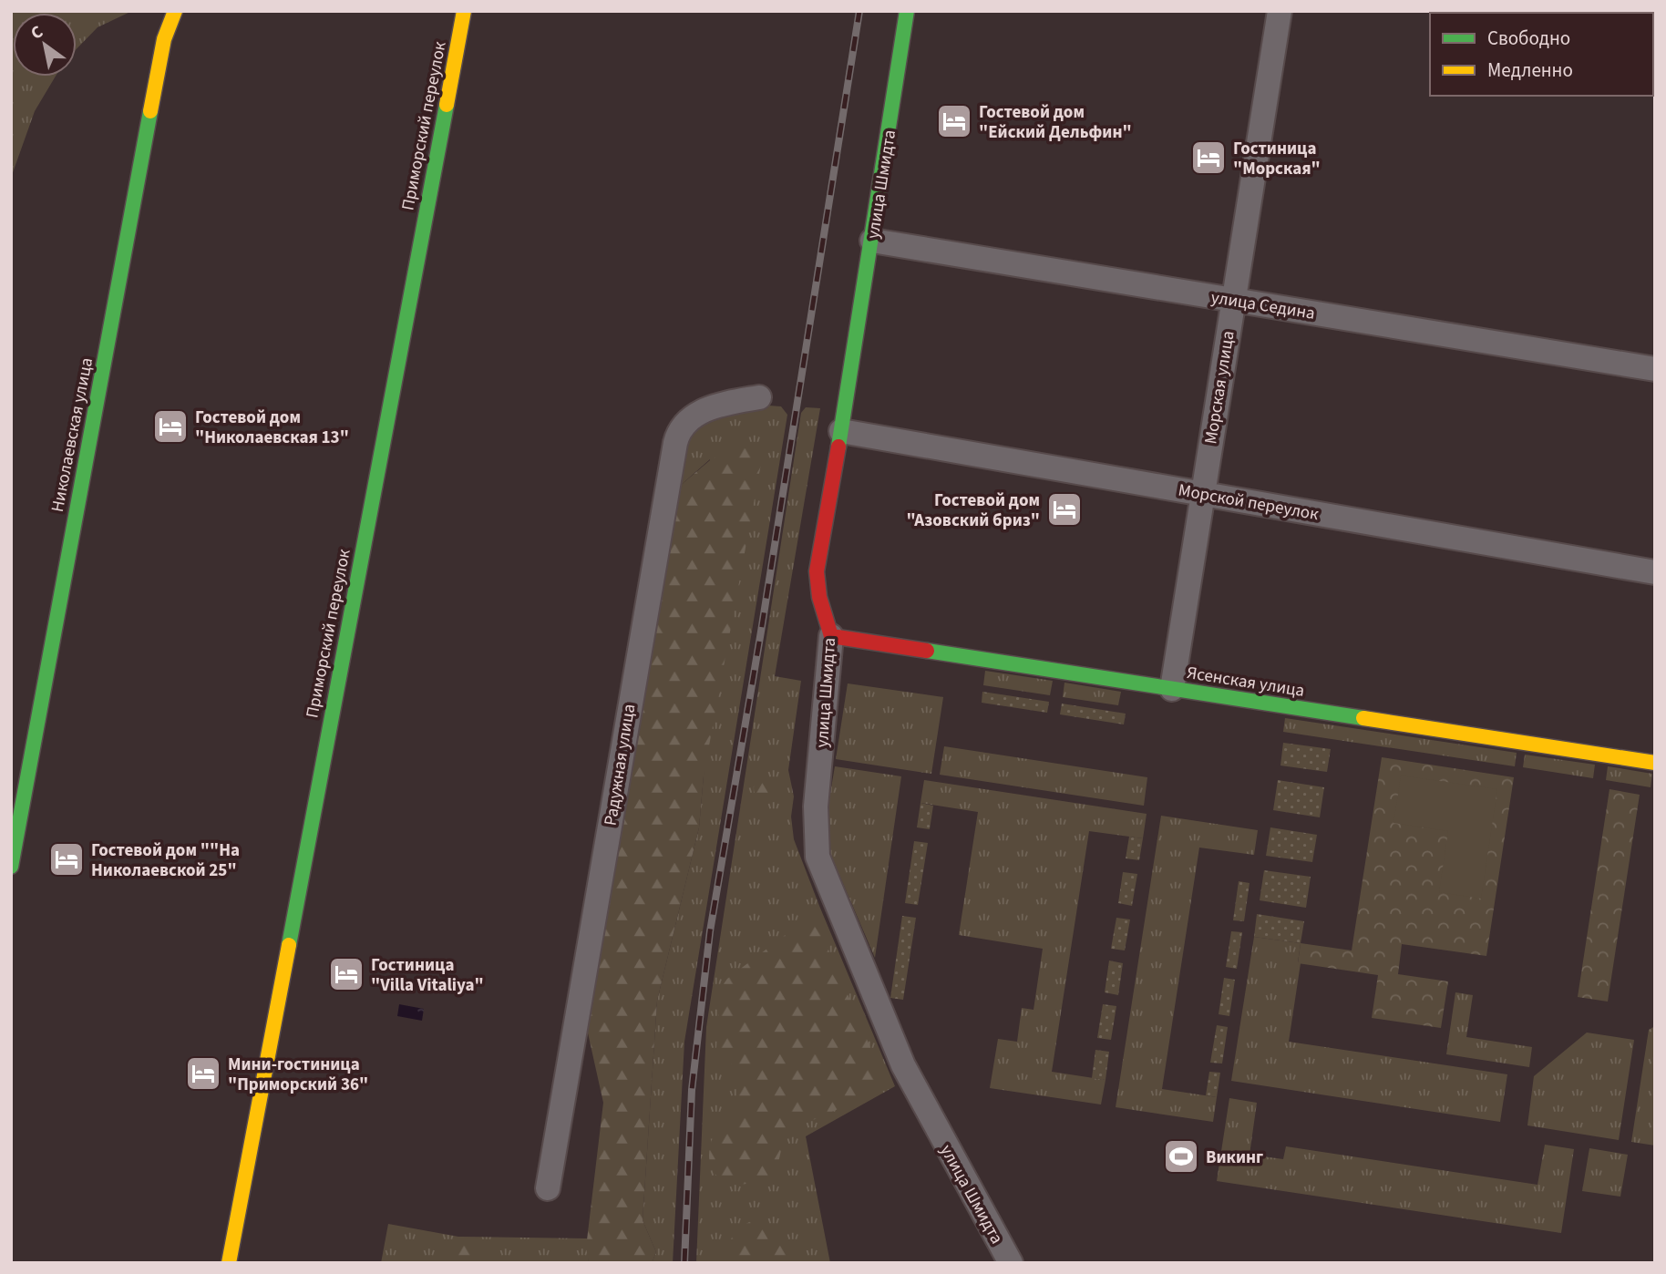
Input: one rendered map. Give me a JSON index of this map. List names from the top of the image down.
{
  "streets": {
    "street": [
      "Приморский переулок",
      "улица Шмидта",
      "улица Седина",
      "Морская улица",
      "Николаевская улица",
      "Морской переулок",
      "Ясенская улица",
      "Радужная улица"
    ]
  },
  "crossings": [
    ["улица Шмидта", "улица Седина"],
    ["улица Шмидта", "Морской переулок"],
    ["улица Шмидта", "Ясенская улица"],
    ["улица Седина", "Морская улица"],
    ["Морская улица", "Морской переулок"],
    ["Морская улица", "Ясенская улица"]
  ],
  "places": {
    "hotel": [
      "Гостевой дом \"Ейский Дельфин\"",
      "Гостиница \"Морская\"",
      "Гостевой дом \"Николаевская 13\"",
      "Гостевой дом \"Азовский бриз\"",
      "Гостевой дом \"\"На Николаевской 25\"",
      "Гостиница \"Villa Vitaliya\"",
      "Мини-гостиница \"Приморский 36\""
    ],
    "sports": ["Викинг"]
  },
  "legend": ["Свободно", "Медленно"],
  "north": "top left"
}
